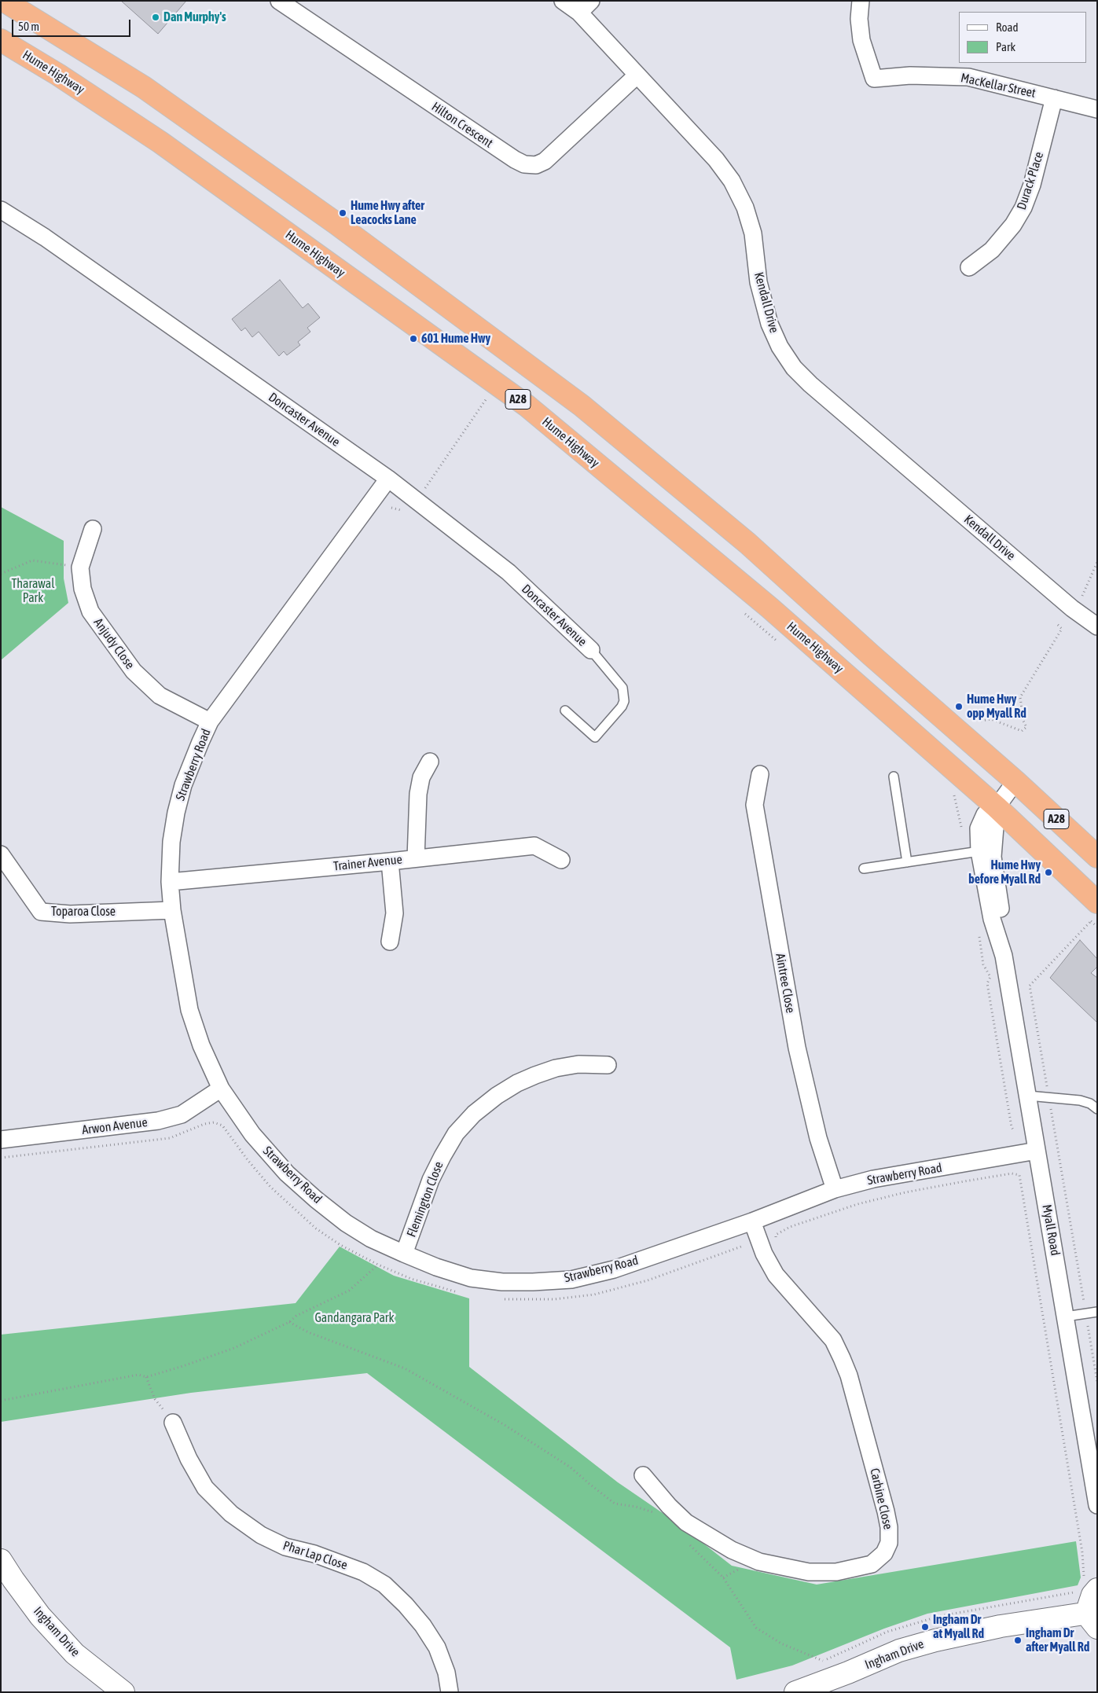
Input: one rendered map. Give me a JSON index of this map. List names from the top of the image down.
{
  "streets": {
    "highway": ["Hume Highway", "A28"],
    "street": [
      "MacKellar Street",
      "Hilton Crescent",
      "Durack Place",
      "Kendall Drive",
      "Doncaster Avenue",
      "Anjudy Close",
      "Strawberry Road",
      "Trainer Avenue",
      "Toparoa Close",
      "Aintree Close",
      "Arwon Avenue",
      "Flemington Close",
      "Myall Road",
      "Carbine Close",
      "Phar Lap Close",
      "Ingham Drive"
    ]
  },
  "crossings": [
    ["Hume Highway", "Myall Road"],
    ["MacKellar Street", "Durack Place"],
    ["Hilton Crescent", "Kendall Drive"],
    ["A28", "Myall Road"],
    ["Doncaster Avenue", "Strawberry Road"],
    ["Anjudy Close", "Strawberry Road"],
    ["Strawberry Road", "Trainer Avenue"],
    ["Strawberry Road", "Toparoa Close"],
    ["Strawberry Road", "Aintree Close"],
    ["Strawberry Road", "Arwon Avenue"],
    ["Strawberry Road", "Flemington Close"],
    ["Strawberry Road", "Myall Road"],
    ["Strawberry Road", "Carbine Close"]
  ],
  "parks": ["Tharawal Park", "Gandangara Park"],
  "places": [
    "Dan Murphy's",
    "Hume Hwy after Leacocks Lane",
    "601 Hume Hwy",
    "Hume Hwy opp Myall Rd",
    "Hume Hwy before Myall Rd",
    "Ingham Dr at Myall Rd",
    "Ingham Dr after Myall Rd"
  ],
  "legend": ["Road", "Park"],
  "scale_bar": "50 m"
}
